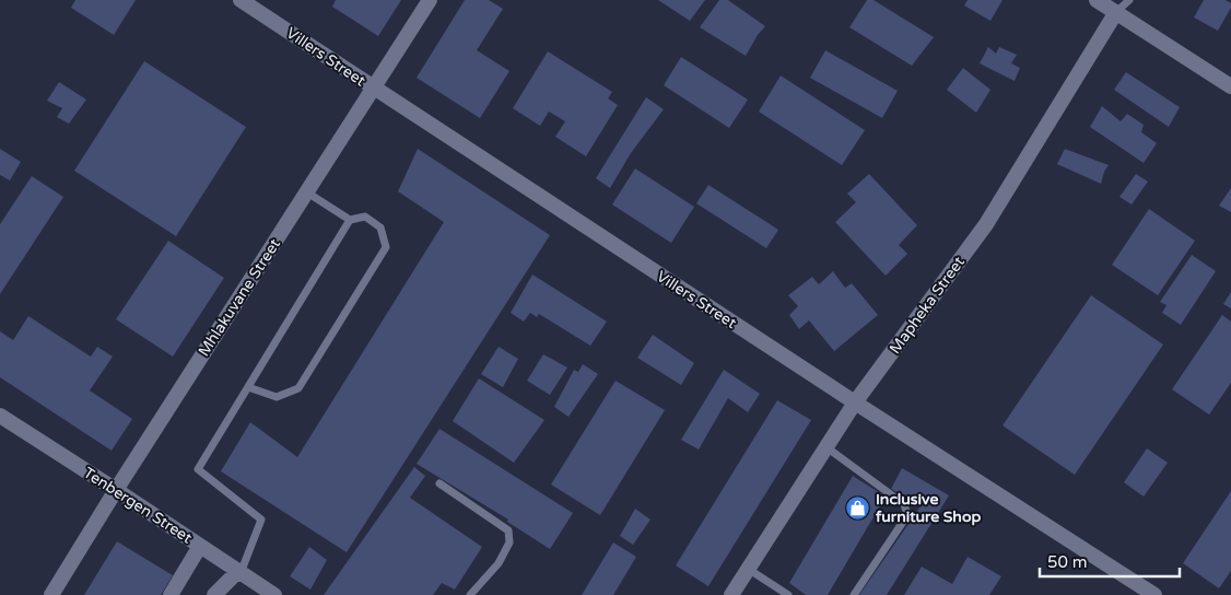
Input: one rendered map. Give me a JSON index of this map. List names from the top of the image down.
{
  "streets": {
    "street": [
      "Villers Street",
      "Mhlakuvane Street",
      "Mapheka Street",
      "Tenbergen Street"
    ]
  },
  "crossings": [
    ["Villers Street", "Mhlakuvane Street"],
    ["Villers Street", "Mapheka Street"],
    ["Mhlakuvane Street", "Tenbergen Street"]
  ],
  "places": {
    "shop": ["Inclusive furniture Shop"]
  },
  "scale_bar": "50 m"
}
